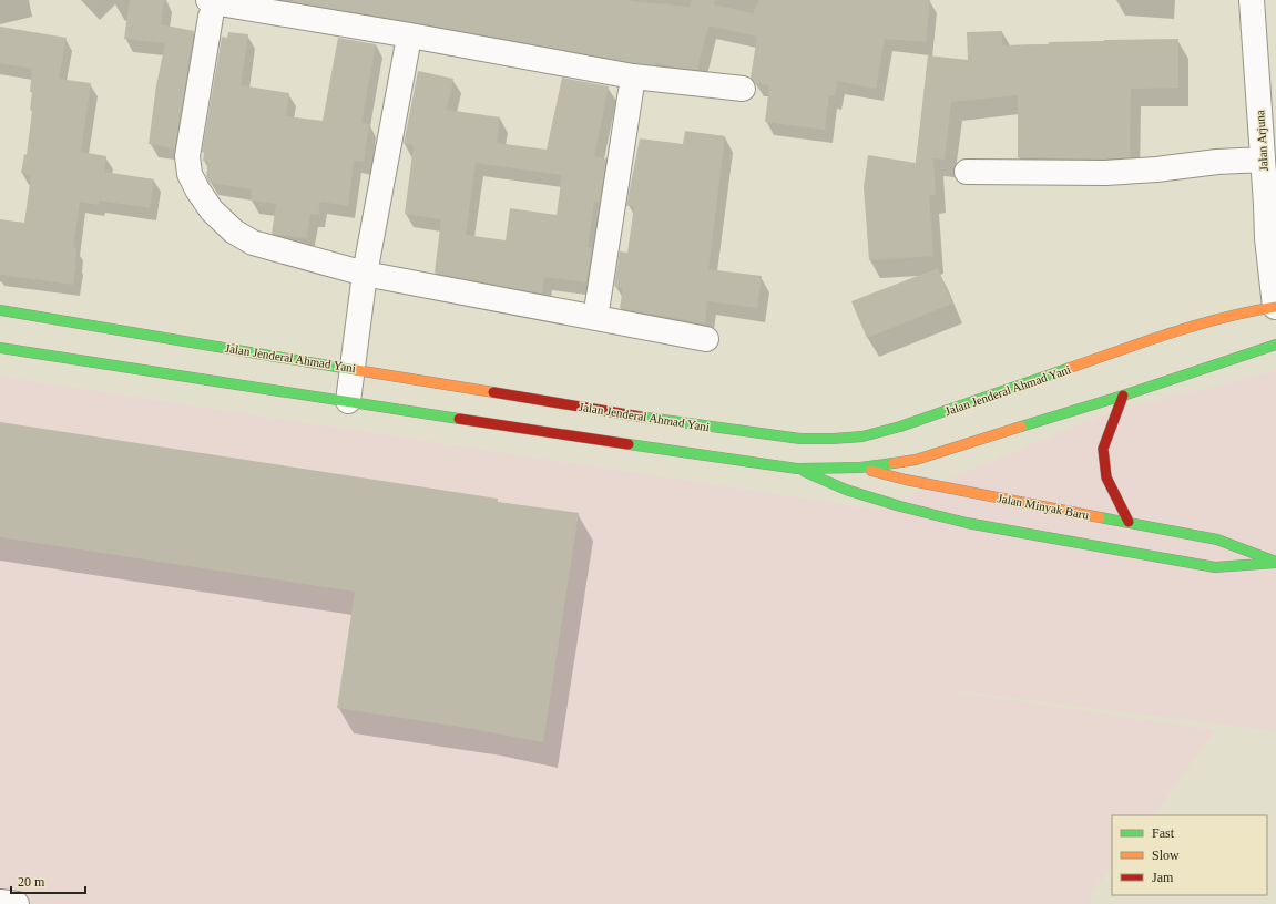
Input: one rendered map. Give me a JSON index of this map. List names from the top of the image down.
{
  "streets": {
    "main road": ["Jalan Jenderal Ahmad Yani", "Jalan Minyak Baru"],
    "street": ["Jalan Arjuna"]
  },
  "crossings": [
    ["Jalan Arjuna", "Jalan Jenderal Ahmad Yani"]
  ],
  "legend": ["Fast", "Slow", "Jam"],
  "scale_bar": "20 m"
}
